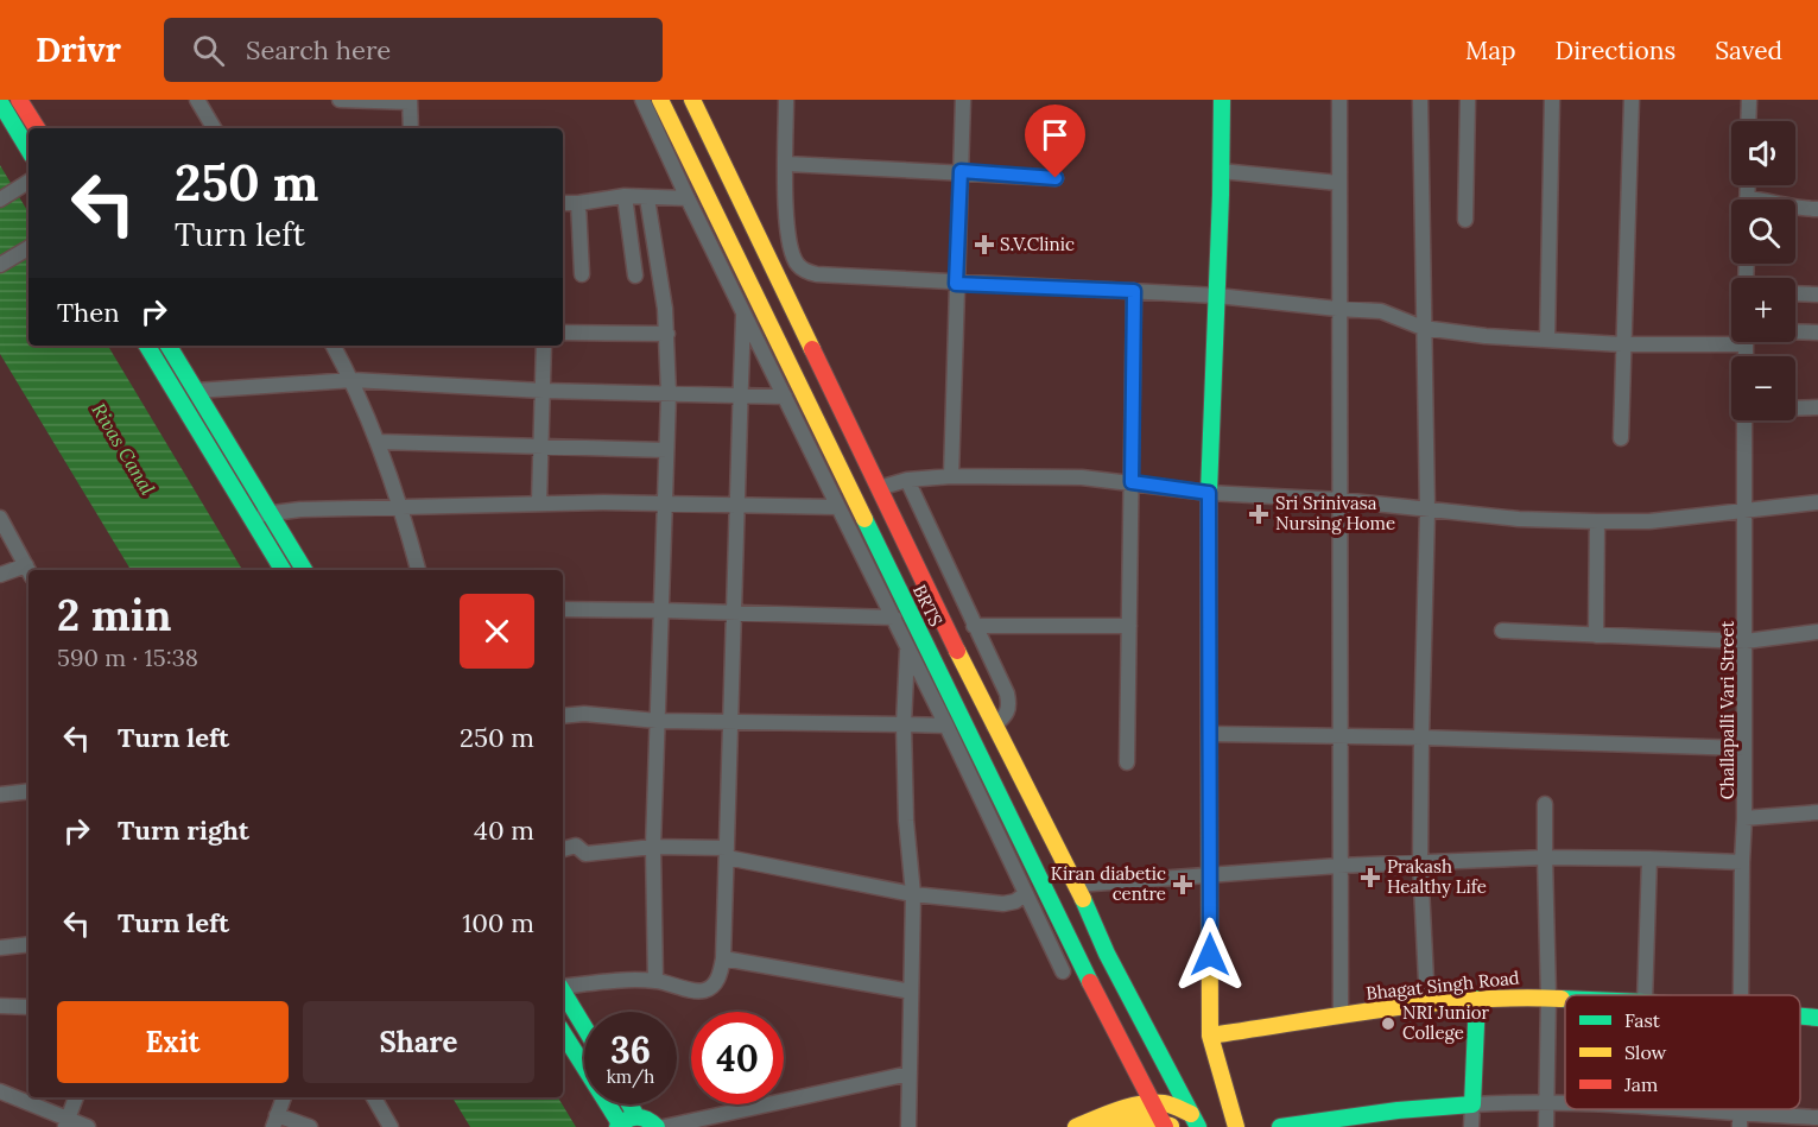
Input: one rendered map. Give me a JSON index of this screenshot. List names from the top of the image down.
{
  "streets": {
    "street": ["BRTS", "Challapalli Vari Street", "Bhagat Singh Road"]
  },
  "water": ["Rivas Canal"],
  "places": {
    "health": [
      "S.V.Clinic",
      "Sri Srinivasa Nursing Home",
      "Prakash Healthy Life",
      "Kiran diabetic centre"
    ],
    "other": ["NRI Junior College"]
  },
  "legend": ["Fast", "Slow", "Jam"],
  "page": {
    "header": "Drivr",
    "search": "Search here",
    "nav": ["Map", "Directions", "Saved"],
    "map_buttons": ["+", "−"],
    "turn": ["250 m", "Turn left"],
    "then": "Then",
    "heading": ["2 min", "590 m · 15:38"],
    "list": [
      {
        "name": "Turn left",
        "value": "250 m"
      },
      {
        "name": "Turn right",
        "value": "40 m"
      },
      {
        "name": "Turn left",
        "value": "100 m"
      }
    ],
    "buttons": ["Exit", "Share"],
    "speed": "36 km/h",
    "limit": "40"
  }
}
